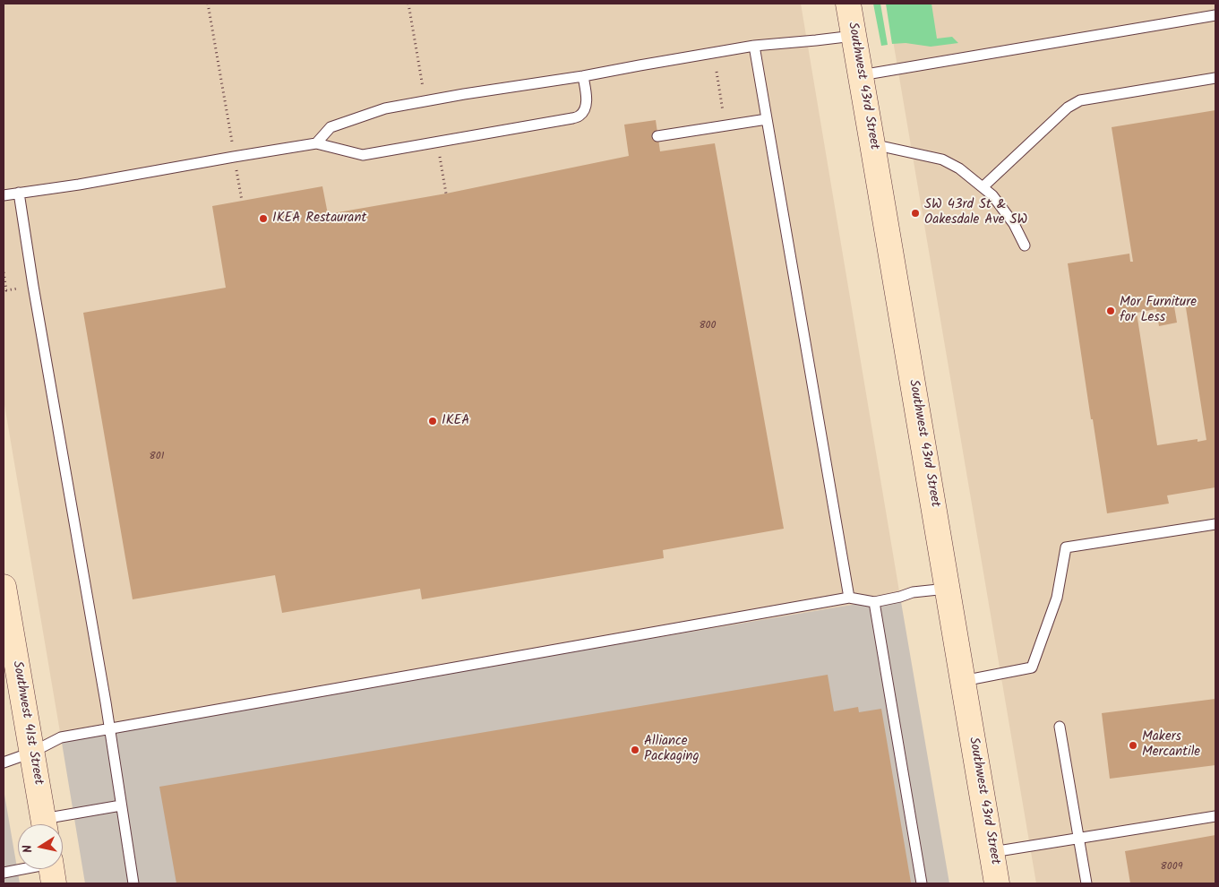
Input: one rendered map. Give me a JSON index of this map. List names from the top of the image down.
{
  "streets": {
    "main road": ["Southwest 43rd Street", "Southwest 41st Street"]
  },
  "places": [
    "SW 43rd St & Oakesdale Ave SW",
    "IKEA Restaurant",
    "Mor Furniture for Less",
    "IKEA",
    "Makers Mercantile",
    "Alliance Packaging"
  ],
  "house_numbers": ["800", "801", "8009"],
  "north": "left"
}
